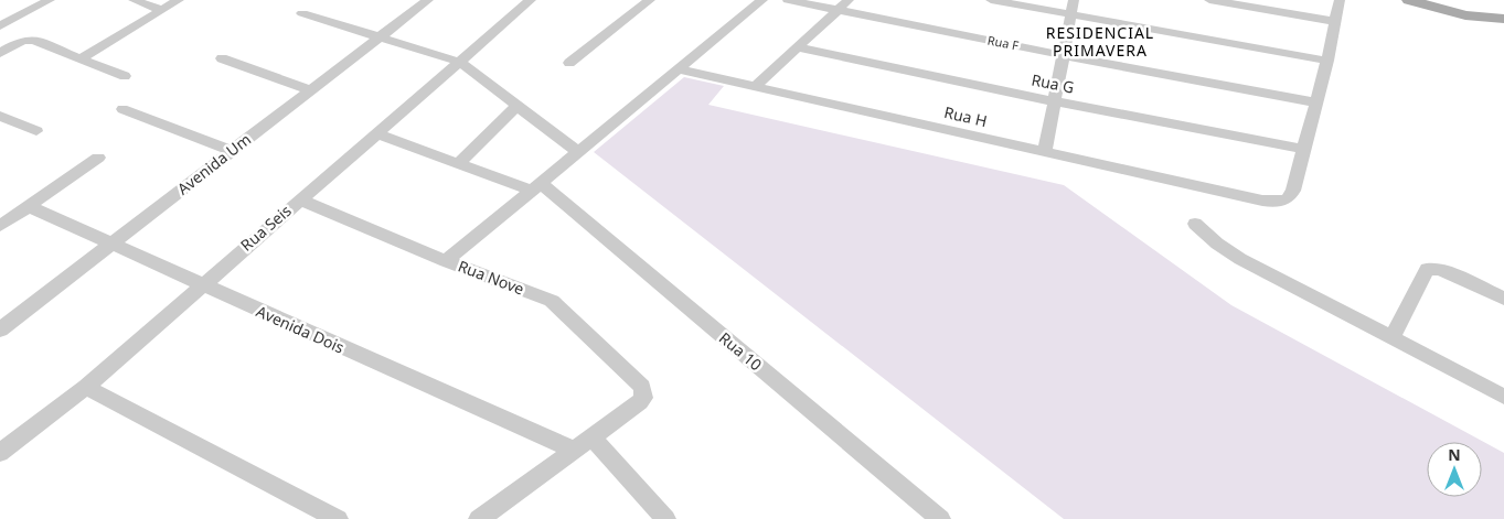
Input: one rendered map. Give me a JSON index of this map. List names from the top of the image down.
{
  "streets": {
    "street": [
      "Rua F",
      "Rua G",
      "Rua H",
      "Avenida Um",
      "Rua Seis",
      "Rua Nove",
      "Avenida Dois",
      "Rua 10"
    ]
  },
  "crossings": [
    ["Rua G", "Rua H"],
    ["Avenida Um", "Avenida Dois"],
    ["Rua Seis", "Rua Nove"],
    ["Rua Seis", "Avenida Dois"],
    ["Rua Seis", "Rua 10"]
  ],
  "districts": ["RESIDENCIAL PRIMAVERA"],
  "north": "top"
}
